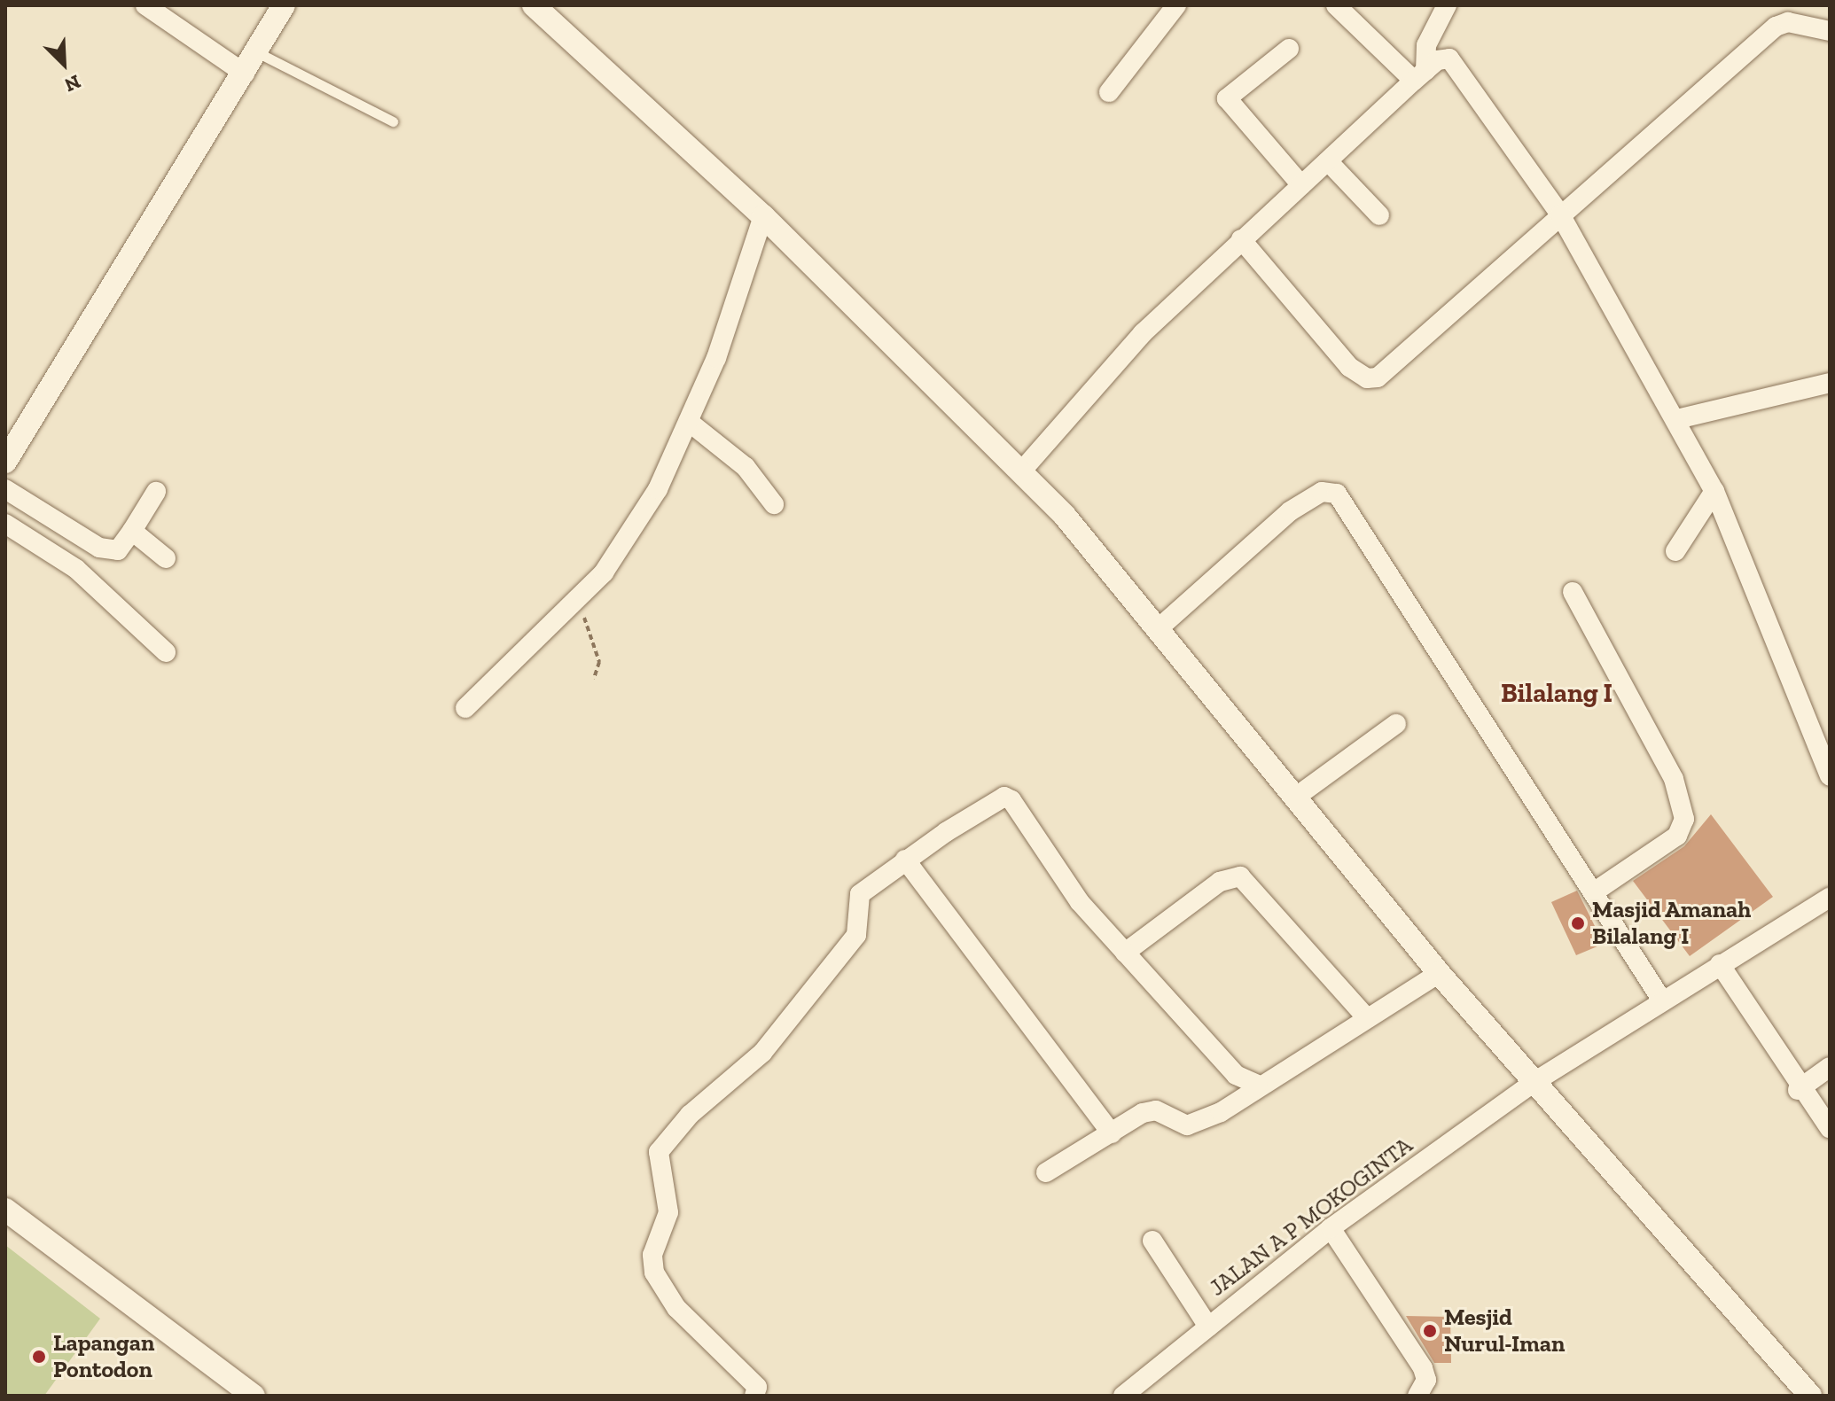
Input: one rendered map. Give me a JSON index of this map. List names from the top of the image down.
{
  "streets": {
    "street": ["JALAN A P MOKOGINTA"]
  },
  "districts": ["Bilalang I"],
  "places": ["Masjid Amanah Bilalang I", "Mesjid Nurul-Iman", "Lapangan Pontodon"],
  "north": "bottom right"
}
